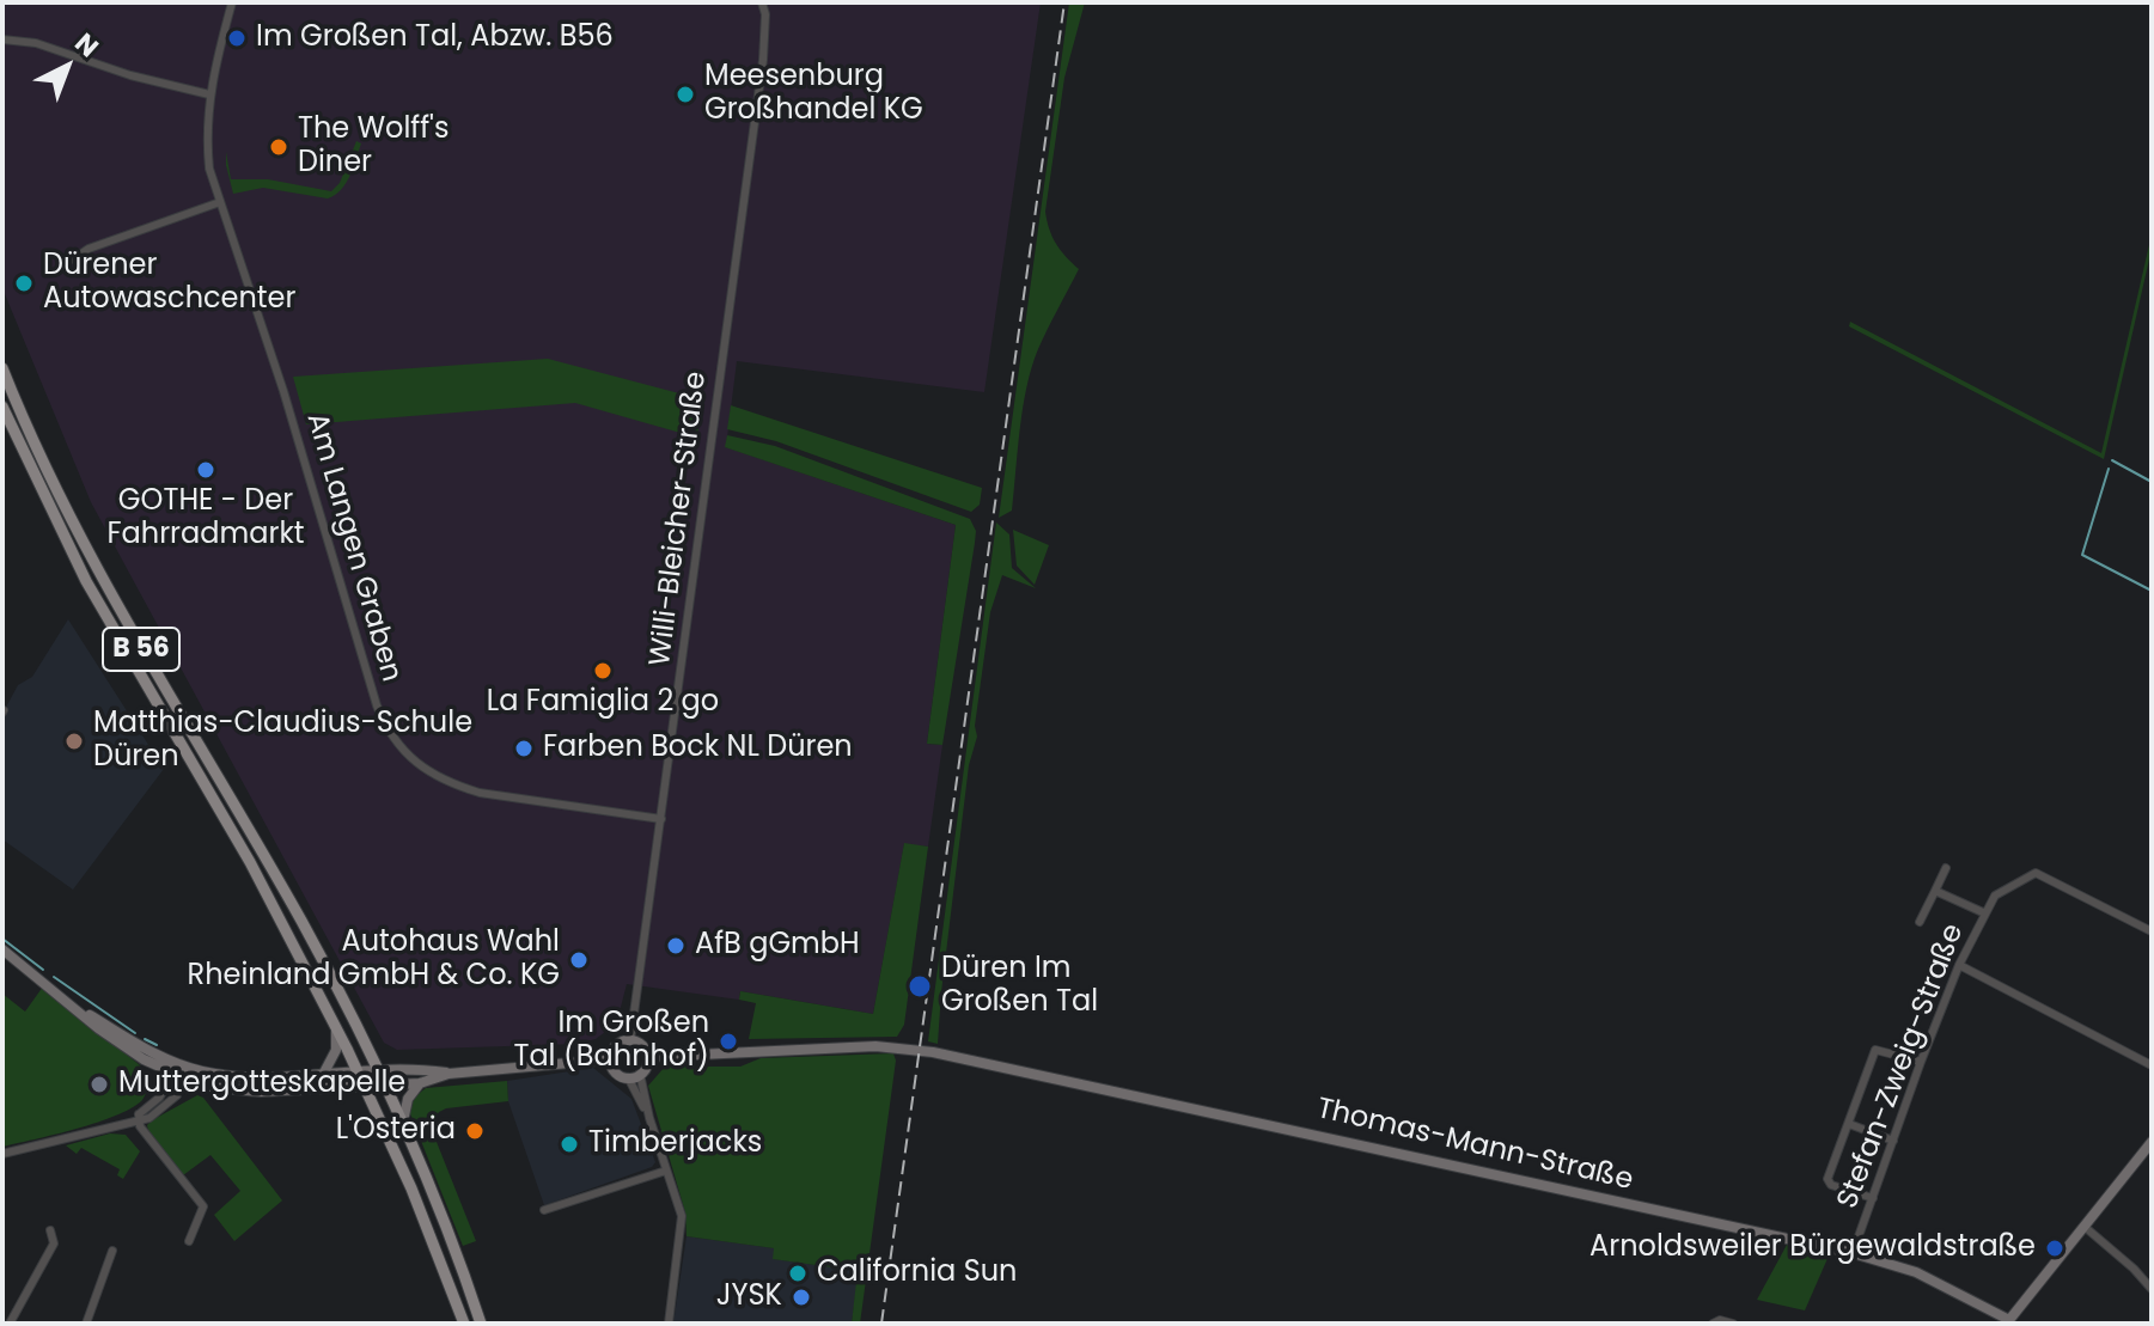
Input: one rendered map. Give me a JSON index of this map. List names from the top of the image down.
{
  "streets": {
    "main road": ["B 56", "Thomas-Mann-Straße"],
    "street": ["Willi-Bleicher-Straße", "Am Langen Graben", "Stefan-Zweig-Straße"]
  },
  "crossings": [
    ["Willi-Bleicher-Straße", "Am Langen Graben"],
    ["Willi-Bleicher-Straße", "Thomas-Mann-Straße"],
    ["Stefan-Zweig-Straße", "Thomas-Mann-Straße"]
  ],
  "places": [
    "Im Großen Tal, Abzw. B56",
    "Meesenburg Großhandel KG",
    "The Wolff's Diner",
    "Dürener Autowaschcenter",
    "GOTHE - Der Fahrradmarkt",
    "La Famiglia 2 go",
    "Matthias-Claudius-Schule Düren",
    "Farben Bock NL Düren",
    "AfB gGmbH",
    "Autohaus Wahl Rheinland GmbH & Co. KG",
    "Düren Im Großen Tal",
    "Im Großen Tal (Bahnhof)",
    "Muttergotteskapelle",
    "L'Osteria",
    "Timberjacks",
    "Arnoldsweiler Bürgewaldstraße",
    "California Sun",
    "JYSK"
  ],
  "north": "top right"
}
